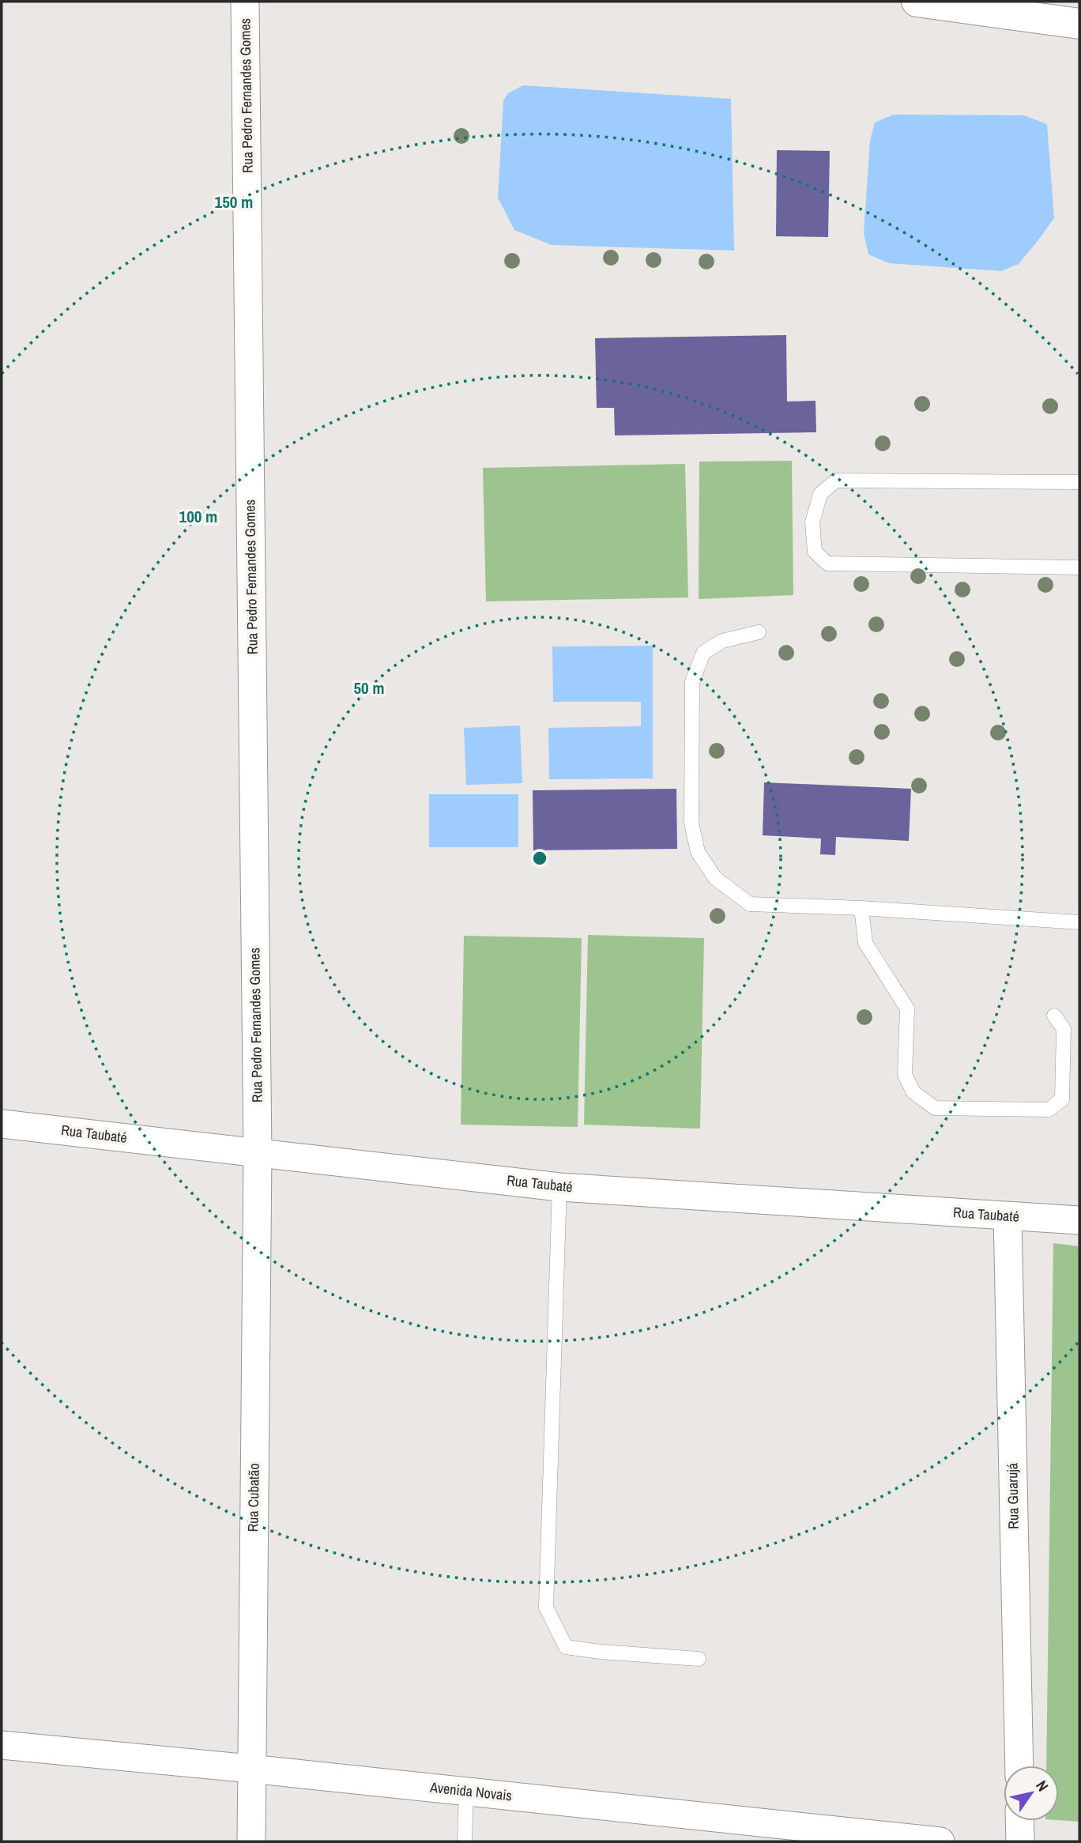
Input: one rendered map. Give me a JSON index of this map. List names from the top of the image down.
{
  "streets": {
    "street": [
      "Rua Pedro Fernandes Gomes",
      "Rua Taubaté",
      "Rua Guarujá",
      "Rua Cubatão",
      "Avenida Novais"
    ]
  },
  "crossings": [
    ["Rua Pedro Fernandes Gomes", "Rua Taubaté"],
    ["Rua Pedro Fernandes Gomes", "Rua Cubatão"],
    ["Rua Taubaté", "Rua Guarujá"],
    ["Rua Taubaté", "Rua Cubatão"],
    ["Rua Cubatão", "Avenida Novais"]
  ],
  "north": "top right",
  "rings": ["150 m", "100 m", "50 m"]
}
